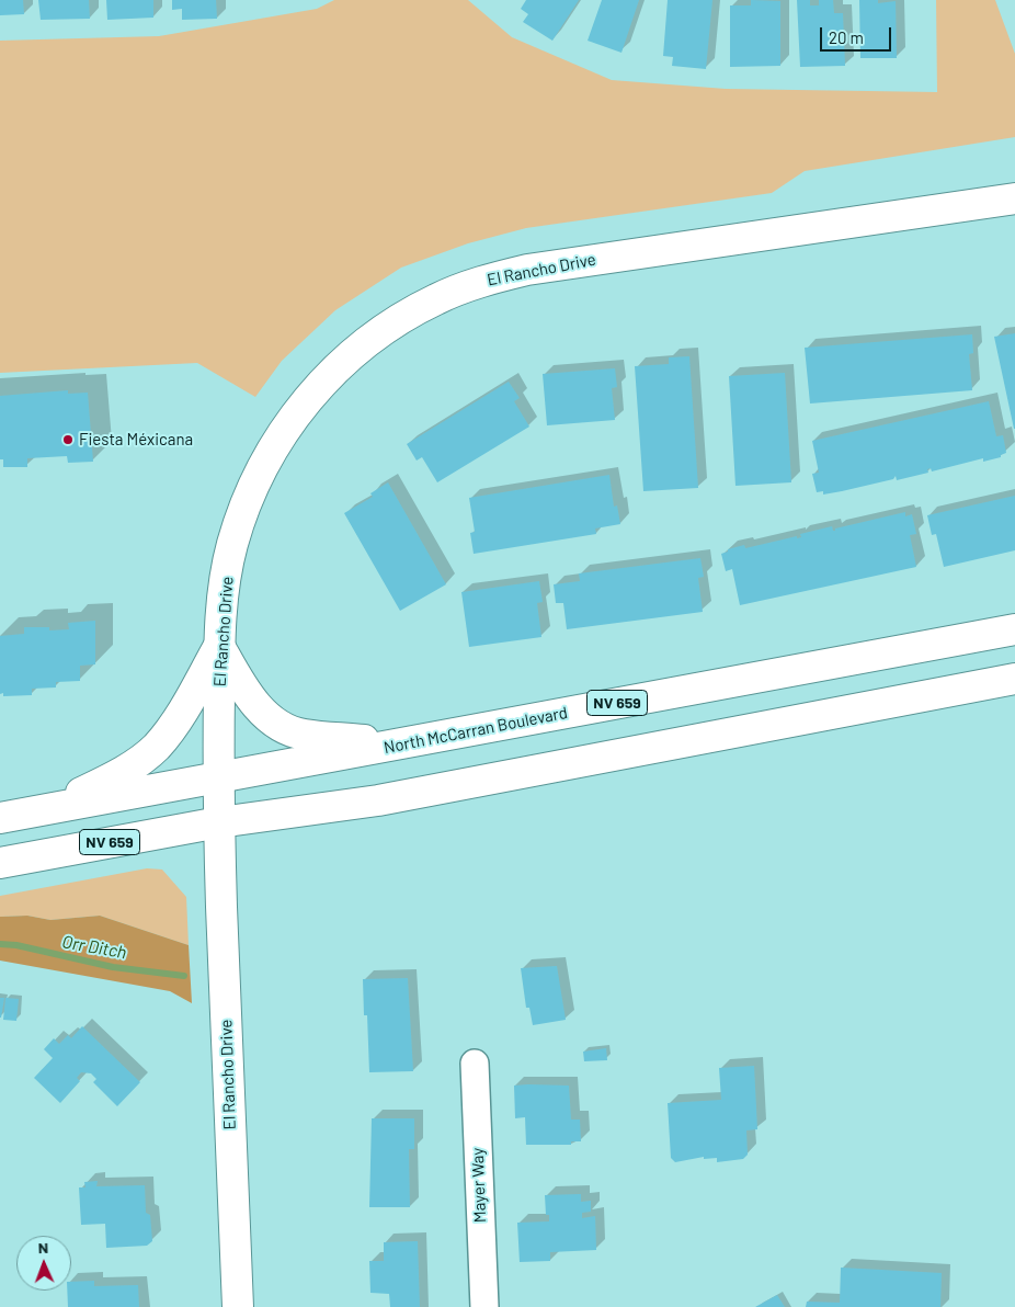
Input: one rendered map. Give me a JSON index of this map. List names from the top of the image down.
{
  "streets": {
    "main road": ["El Rancho Drive", "NV 659", "North McCarran Boulevard"],
    "street": ["Mayer Way"]
  },
  "crossings": [
    ["El Rancho Drive", "NV 659"],
    ["El Rancho Drive", "North McCarran Boulevard"]
  ],
  "water": ["Orr Ditch"],
  "places": ["Fiesta Méxicana"],
  "scale_bar": "20 m",
  "north": "top"
}
